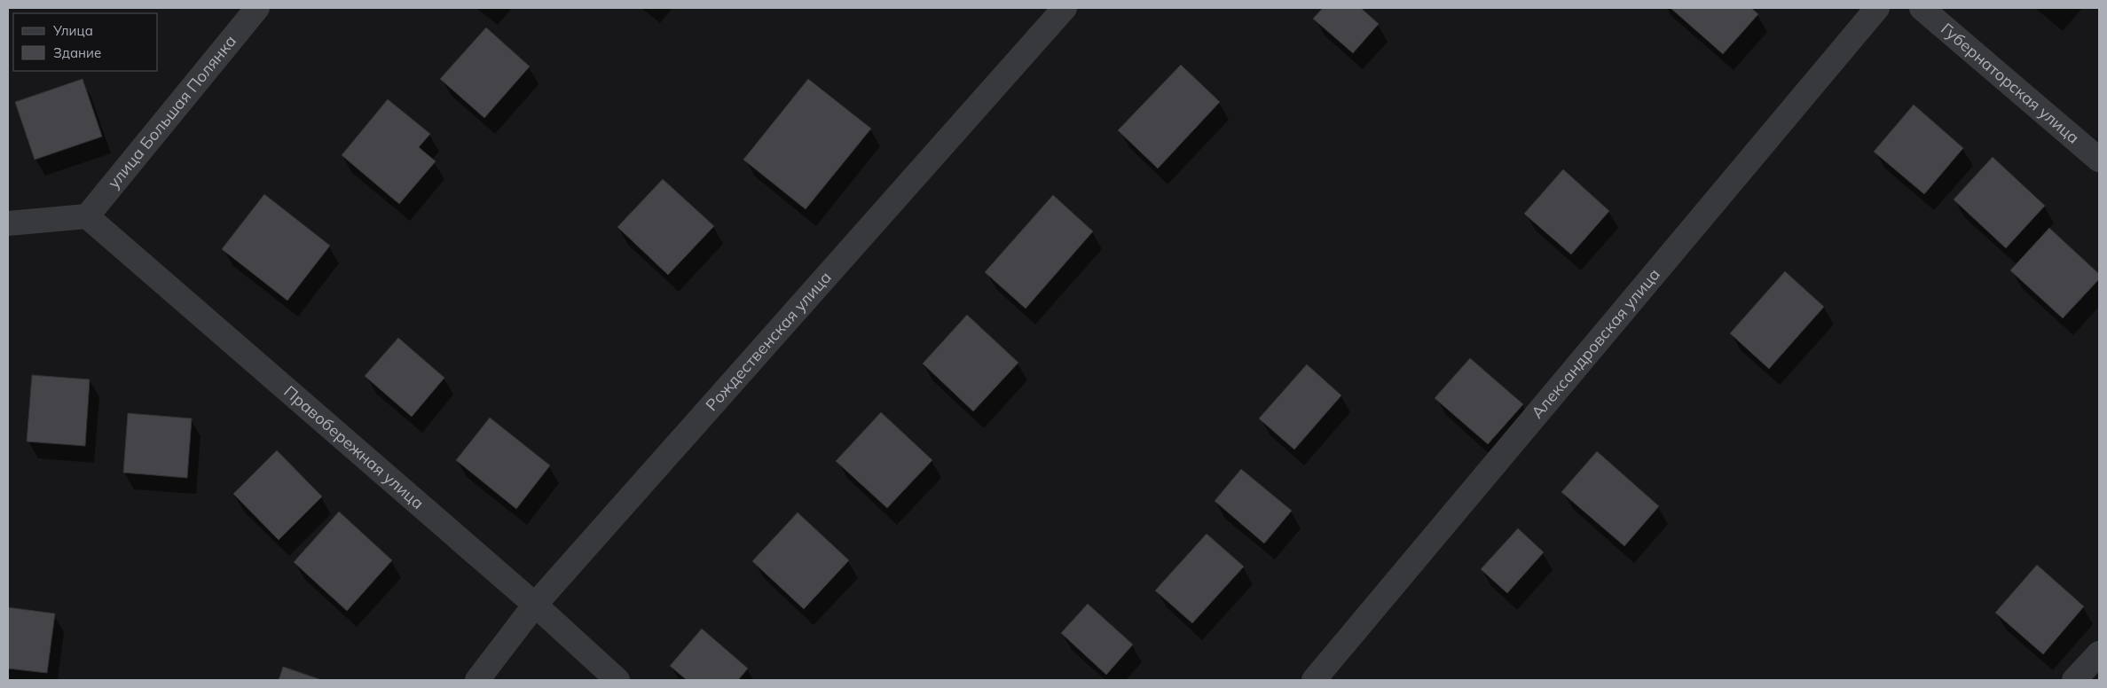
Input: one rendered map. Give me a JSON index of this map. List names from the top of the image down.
{
  "streets": {
    "street": [
      "Губернаторская улица",
      "улица Большая Полянка",
      "Рождественская улица",
      "Александровская улица",
      "Правобережная улица"
    ]
  },
  "crossings": [
    ["улица Большая Полянка", "Правобережная улица"],
    ["Рождественская улица", "Правобережная улица"]
  ],
  "legend": ["Улица", "Здание"]
}
